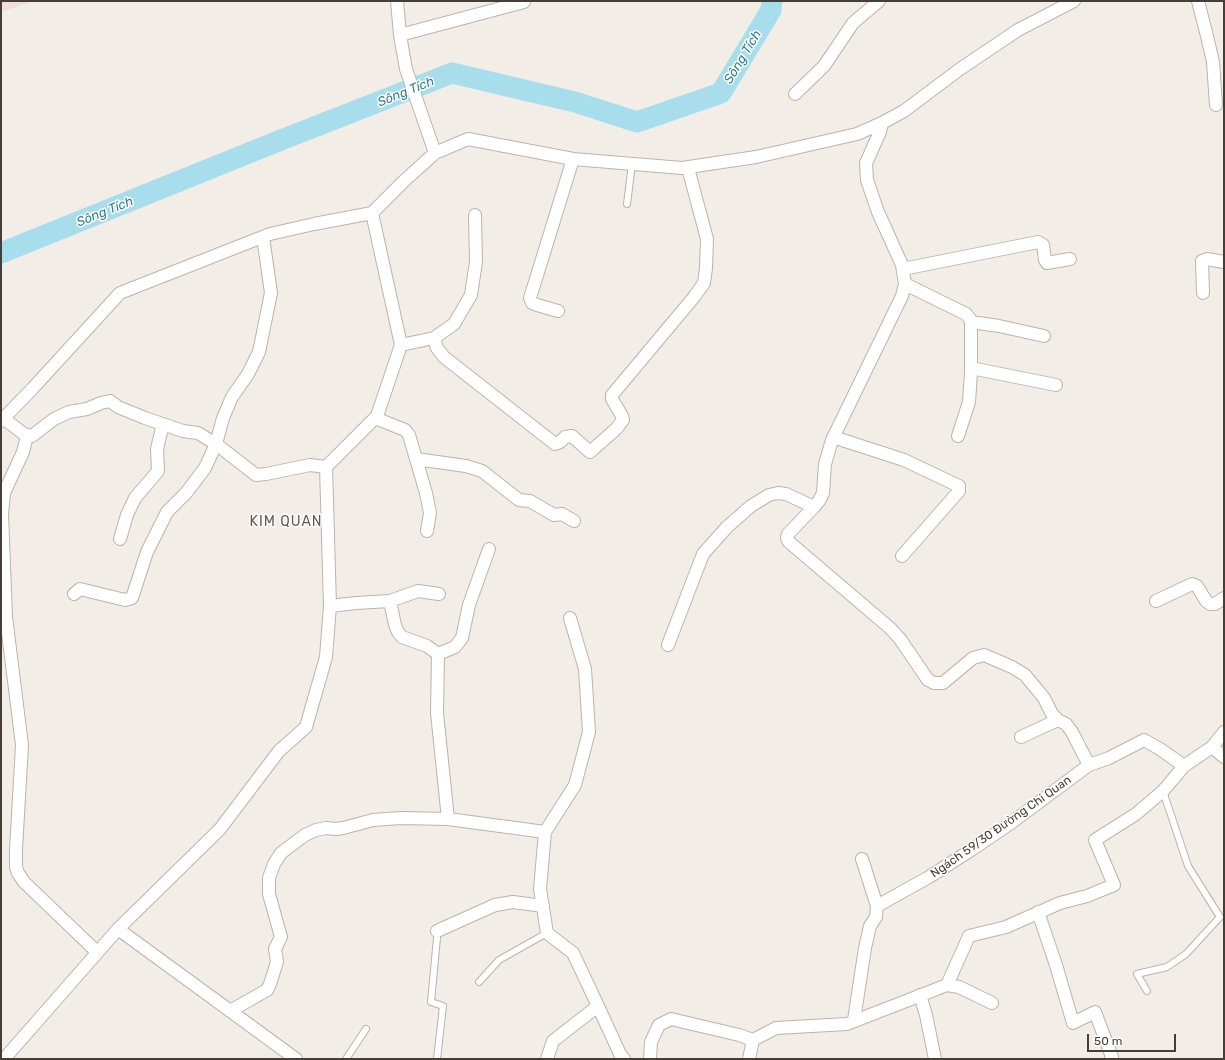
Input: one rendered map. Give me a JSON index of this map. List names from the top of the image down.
{
  "streets": {
    "street": ["Ngách 59/30 Đường Chi Quan"]
  },
  "districts": ["KIM QUAN"],
  "water": ["Sông Tích"],
  "scale_bar": "50 m"
}
